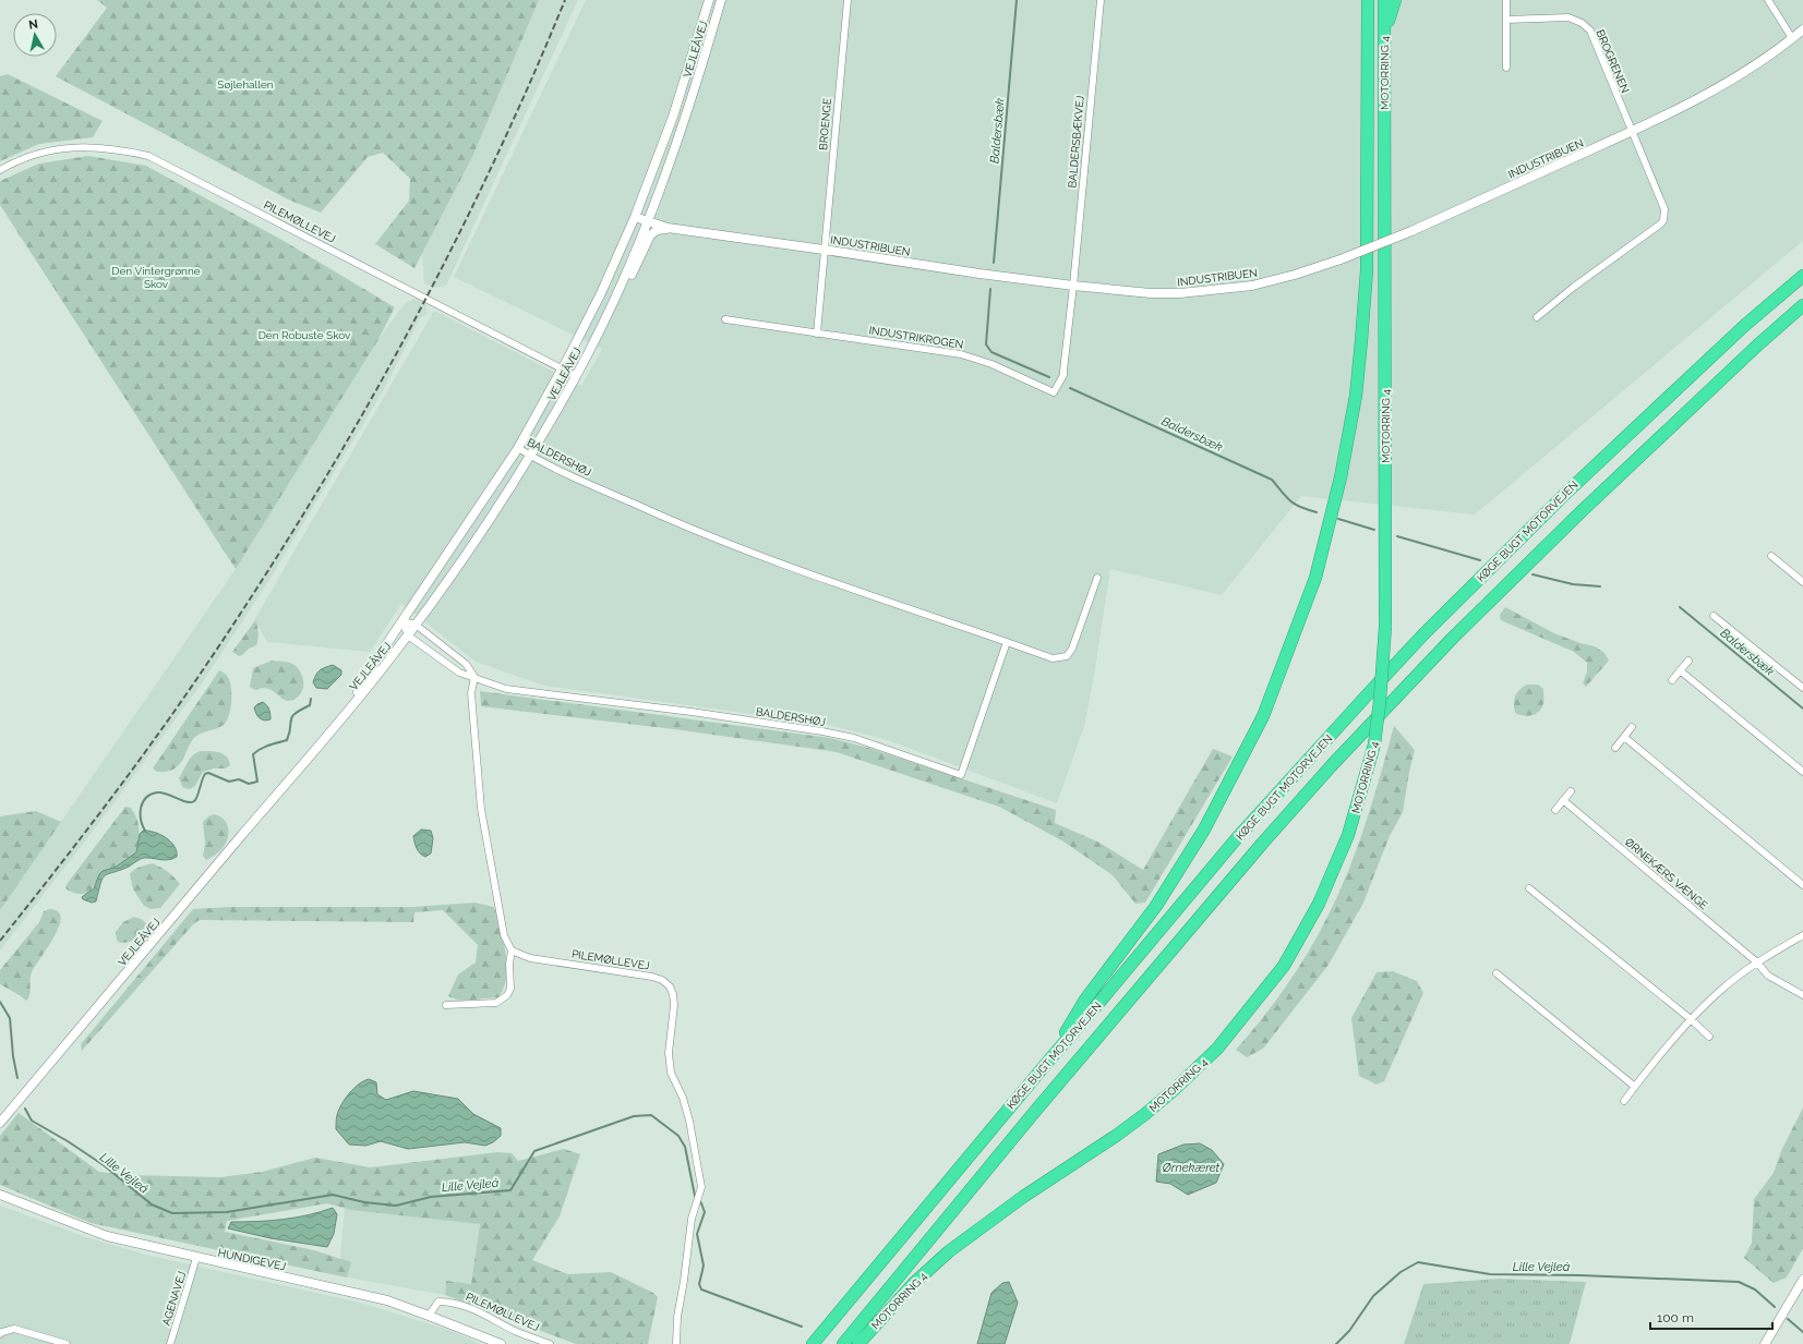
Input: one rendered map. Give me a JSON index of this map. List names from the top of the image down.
{
  "streets": {
    "highway": ["MOTORRING 4", "KØGE BUGT MOTORVEJEN"],
    "street": [
      "VEJLEÅVEJ",
      "BROGRENEN",
      "BROENGE",
      "BALDERSBÆKVEJ",
      "INDUSTRIBUEN",
      "PILEMØLLEVEJ",
      "INDUSTRIKROGEN",
      "BALDERSHØJ",
      "ØRNEKÆRS VÆNGE",
      "HUNDIGEVEJ",
      "AGENAVEJ"
    ]
  },
  "crossings": [
    ["VEJLEÅVEJ", "INDUSTRIBUEN"],
    ["VEJLEÅVEJ", "PILEMØLLEVEJ"],
    ["VEJLEÅVEJ", "BALDERSHØJ"],
    ["BROGRENEN", "INDUSTRIBUEN"],
    ["MOTORRING 4", "KØGE BUGT MOTORVEJEN"],
    ["BROENGE", "INDUSTRIBUEN"],
    ["BALDERSBÆKVEJ", "INDUSTRIBUEN"],
    ["BALDERSBÆKVEJ", "INDUSTRIKROGEN"],
    ["INDUSTRIBUEN", "INDUSTRIKROGEN"],
    ["PILEMØLLEVEJ", "HUNDIGEVEJ"],
    ["HUNDIGEVEJ", "AGENAVEJ"]
  ],
  "water": ["Baldersbæk", "Ørnekæret", "Lille Vejleå"],
  "parks": ["Søjlehallen", "Den Vintergrønne Skov", "Den Robuste Skov"],
  "scale_bar": "100 m",
  "north": "top"
}
